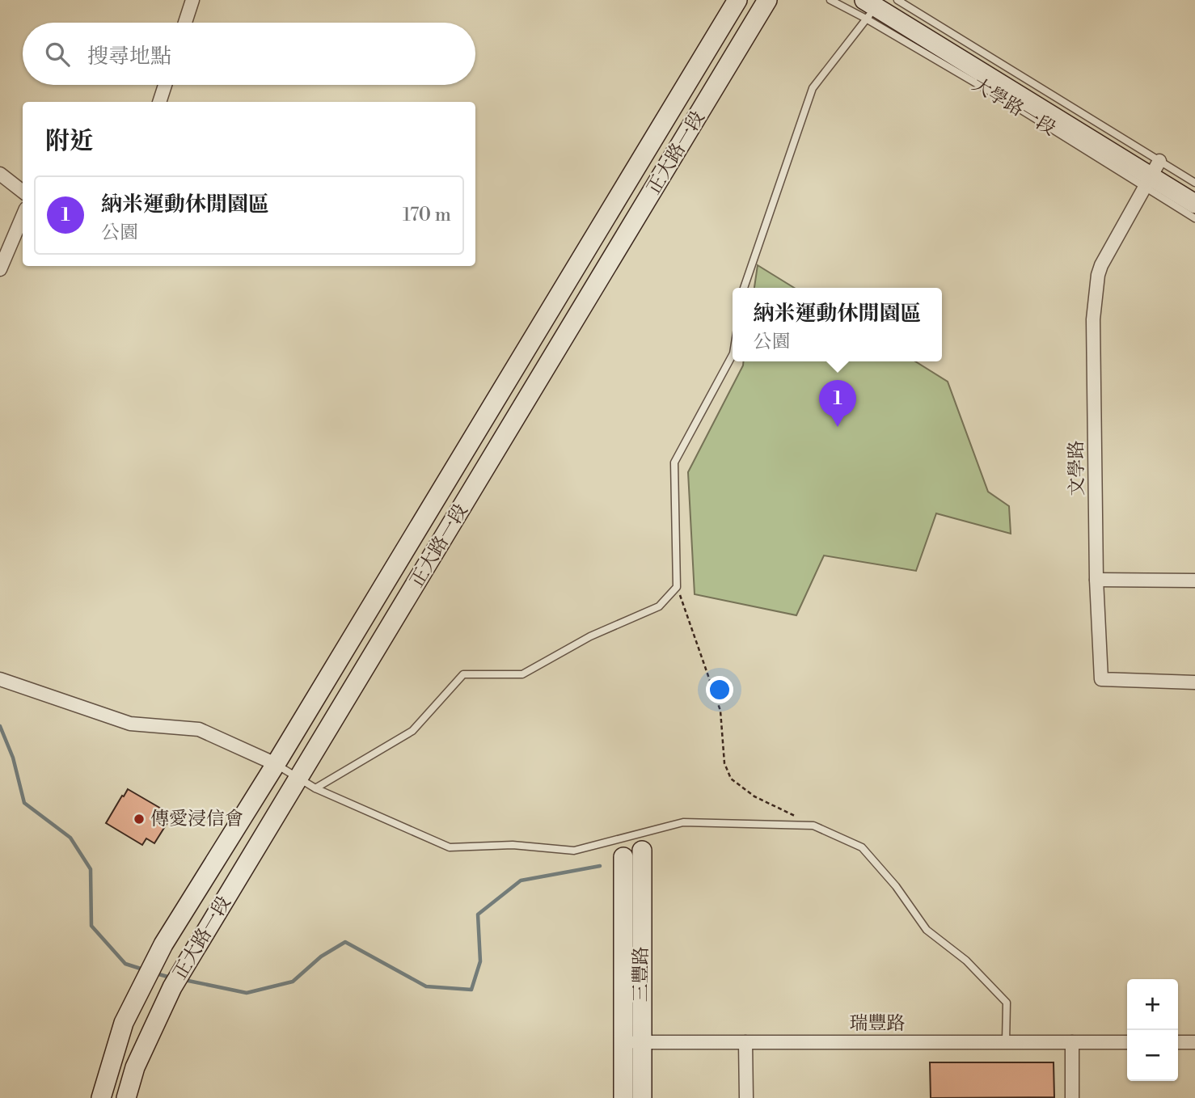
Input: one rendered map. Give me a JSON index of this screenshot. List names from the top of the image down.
{
  "streets": {
    "main road": ["大學路一段", "正大路一段", "三豐路"],
    "street": ["文學路", "瑞豐路"]
  },
  "crossings": [
    ["大學路一段", "文學路"],
    ["三豐路", "瑞豐路"]
  ],
  "places": ["傳愛浸信會"],
  "page": {
    "search": "搜尋地點",
    "heading": "附近",
    "list": [
      {
        "mark": "1",
        "name": "納米運動休閒園區",
        "note": "公園",
        "value": "170 m"
      }
    ],
    "popup": ["納米運動休閒園區", "公園"],
    "pins": "1",
    "map_buttons": ["+", "−"]
  }
}
